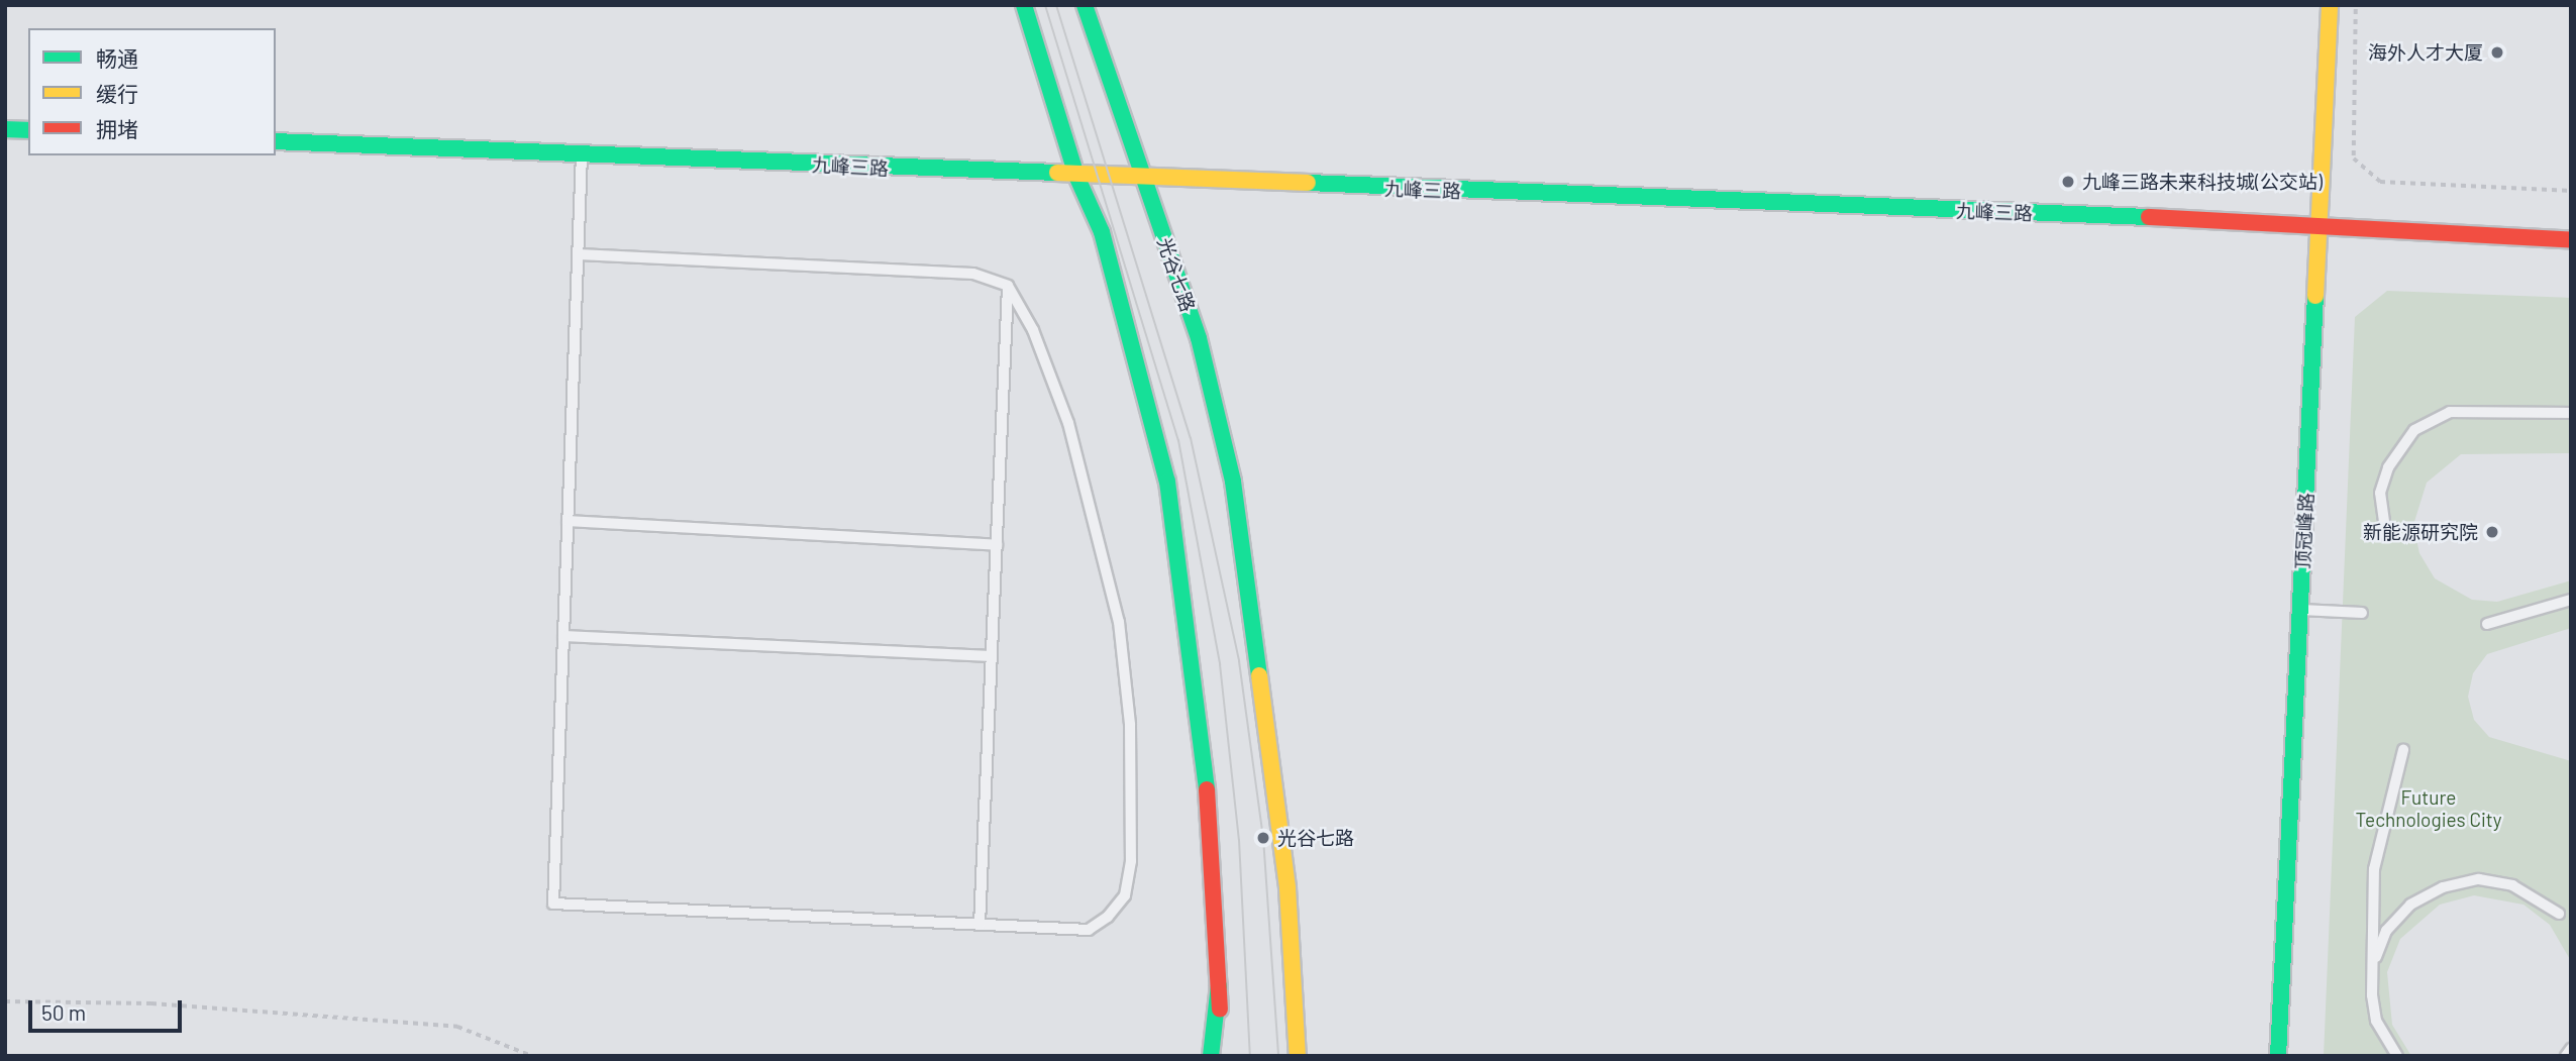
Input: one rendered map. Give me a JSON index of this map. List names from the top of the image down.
{
  "streets": {
    "street": ["九峰三路", "光谷七路", "顶冠峰路"]
  },
  "crossings": [
    ["九峰三路", "光谷七路"],
    ["九峰三路", "顶冠峰路"]
  ],
  "parks": ["Future Technologies City"],
  "places": [
    "海外人才大厦",
    "九峰三路未来科技城(公交站)",
    "新能源研究院",
    "光谷七路"
  ],
  "legend": ["畅通", "缓行", "拥堵"],
  "scale_bar": "50 m"
}
